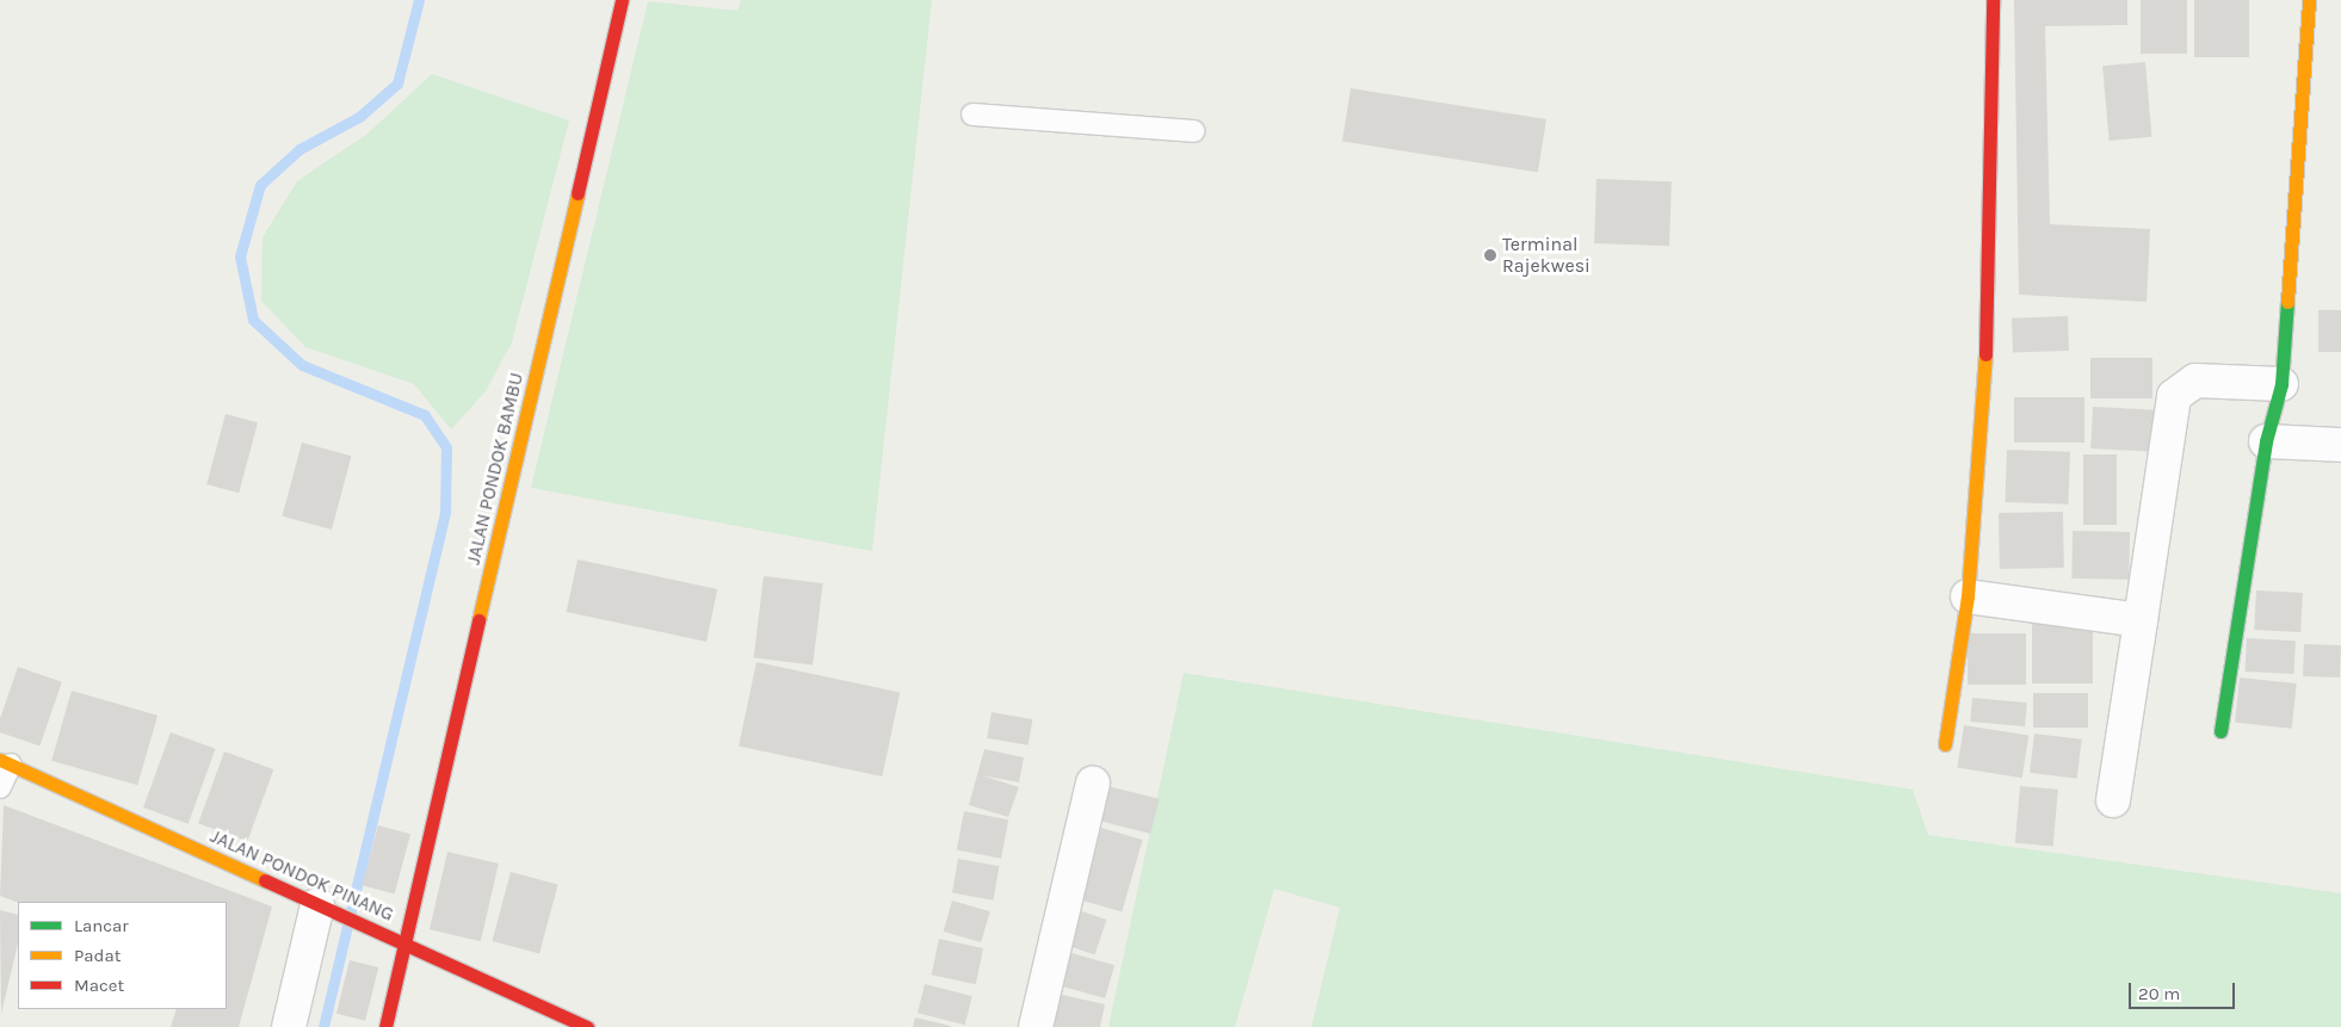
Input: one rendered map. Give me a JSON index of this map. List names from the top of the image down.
{
  "streets": {
    "street": ["JALAN PONDOK BAMBU", "JALAN PONDOK PINANG"]
  },
  "crossings": [
    ["JALAN PONDOK BAMBU", "JALAN PONDOK PINANG"]
  ],
  "places": ["Terminal Rajekwesi"],
  "legend": ["Lancar", "Padat", "Macet"],
  "scale_bar": "20 m"
}
